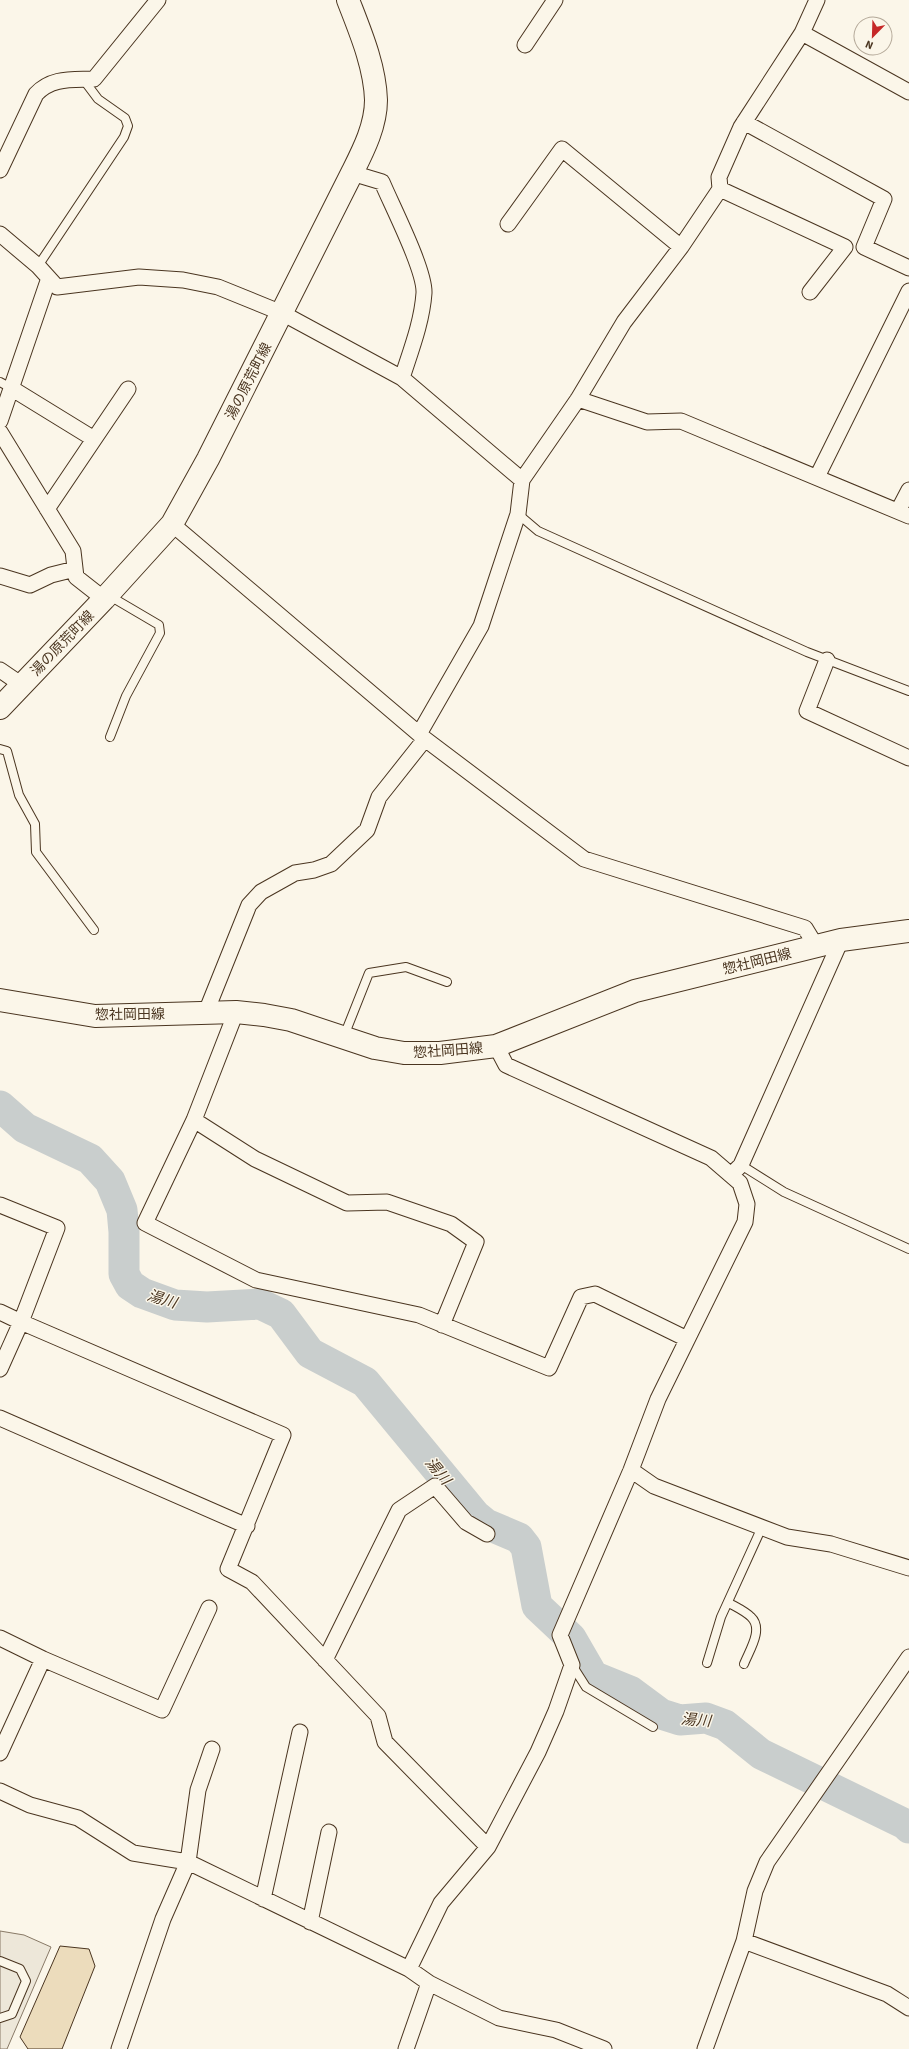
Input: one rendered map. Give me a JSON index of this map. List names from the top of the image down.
{
  "streets": {
    "main road": ["湯の原荒町線", "惣社岡田線"]
  },
  "water": ["湯川"],
  "north": "bottom left"
}
